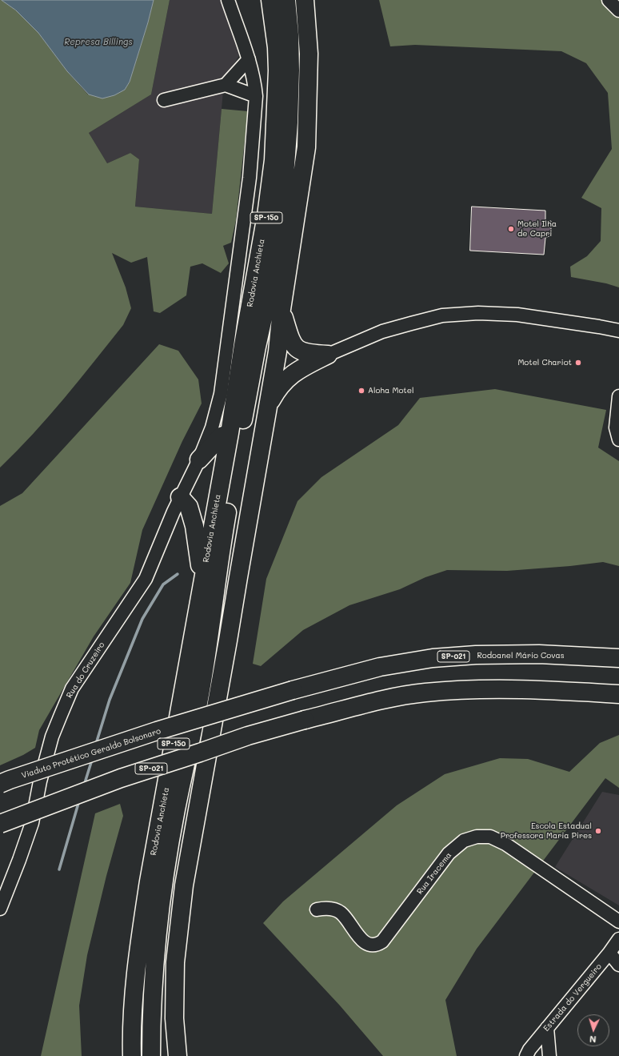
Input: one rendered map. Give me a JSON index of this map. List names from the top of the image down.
{
  "streets": {
    "highway": [
      "SP-150",
      "Rodovia Anchieta",
      "Rodoanel Mário Covas",
      "SP-021",
      "Viaduto Protético Geraldo Bolsonaro"
    ],
    "street": ["Rua do Cruzeiro", "Rua Iracema", "Estrada do Vergueiro"]
  },
  "crossings": [
    ["Rodoanel Mário Covas", "Viaduto Protético Geraldo Bolsonaro"]
  ],
  "water": ["Represa Billings"],
  "places": [
    "Motel Ilha de Capri",
    "Motel Chariot",
    "Aloha Motel",
    "Escola Estadual Professora Maria Pires"
  ],
  "north": "bottom"
}
